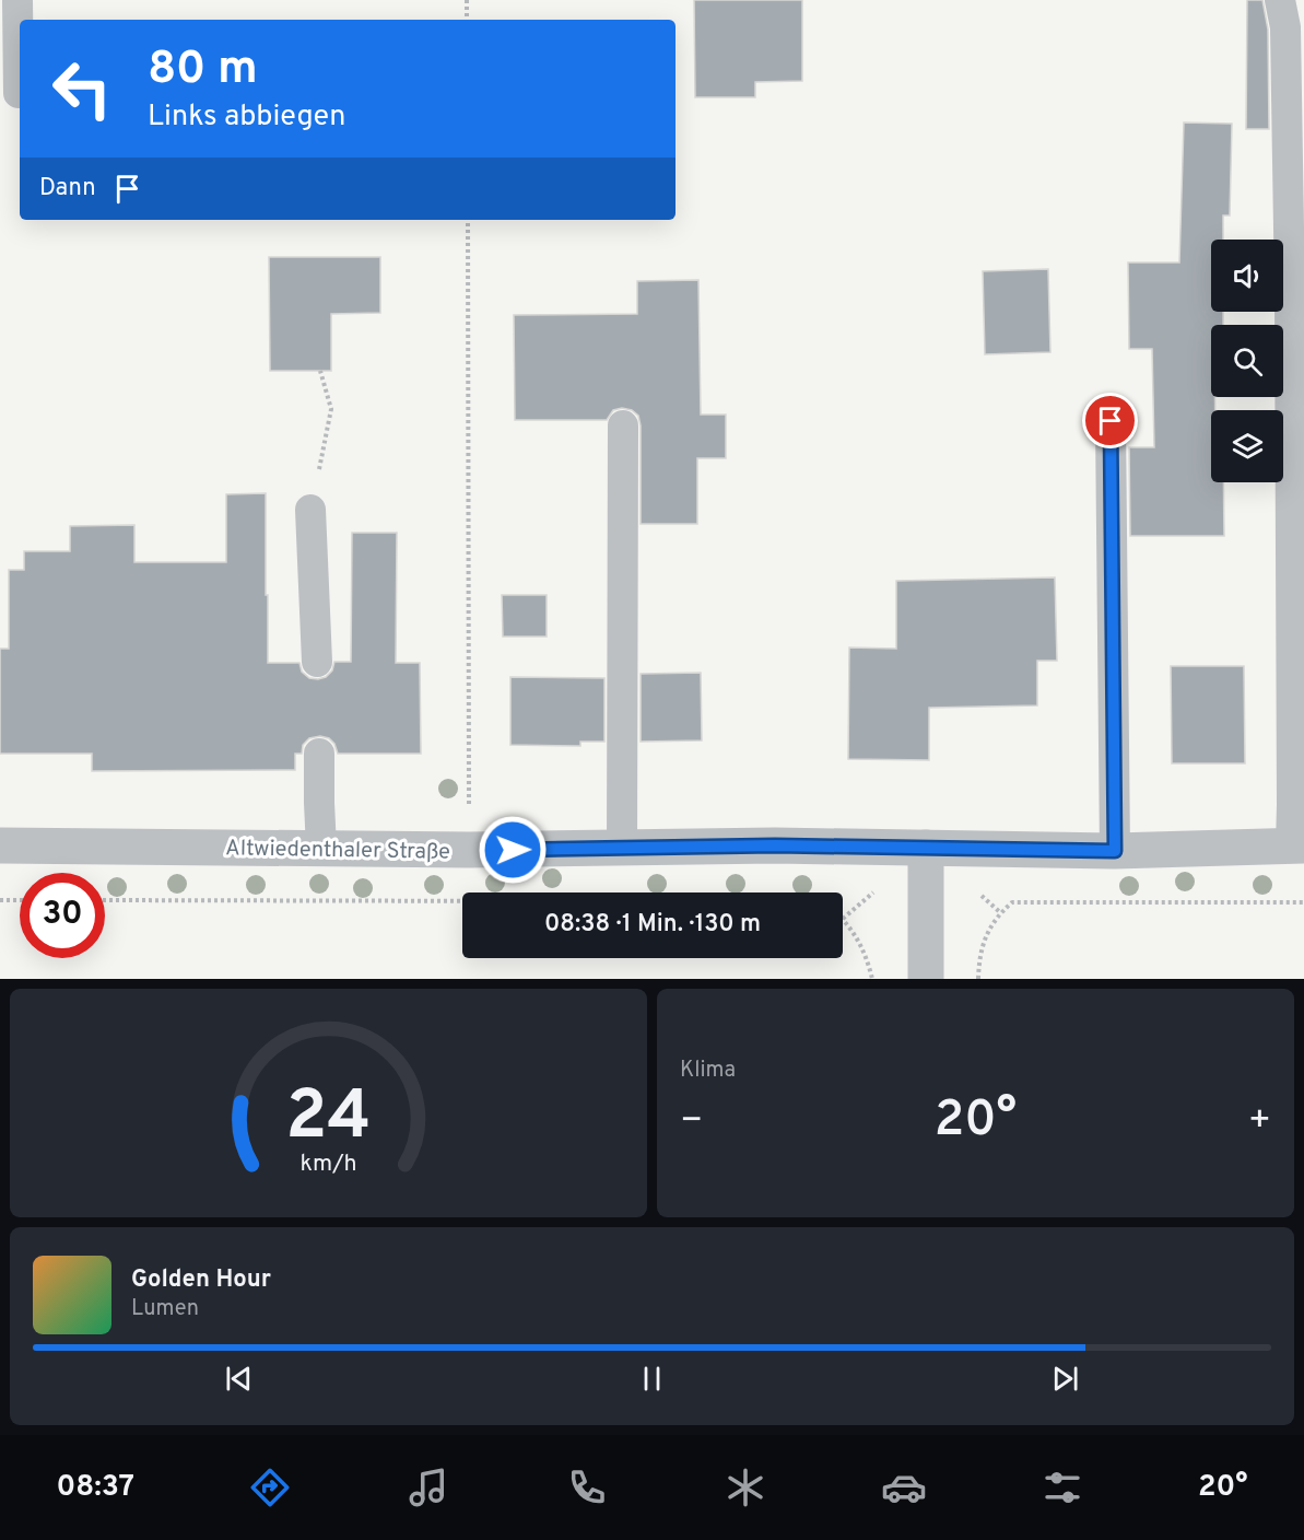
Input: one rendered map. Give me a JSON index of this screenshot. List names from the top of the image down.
{
  "streets": {
    "street": ["Altwiedenthaler Straße"]
  },
  "page": {
    "turn": ["80 m", "Links abbiegen"],
    "then": "Dann",
    "limit": "30",
    "trip": "08:38 · 1 Min. · 130 m",
    "tile": "Klima",
    "heat": ["−", "20°", "+"],
    "song": ["Golden Hour", "Lumen"],
    "tabs": ["08:37", "20°"],
    "gauge": ["24", "km/h"]
  }
}
